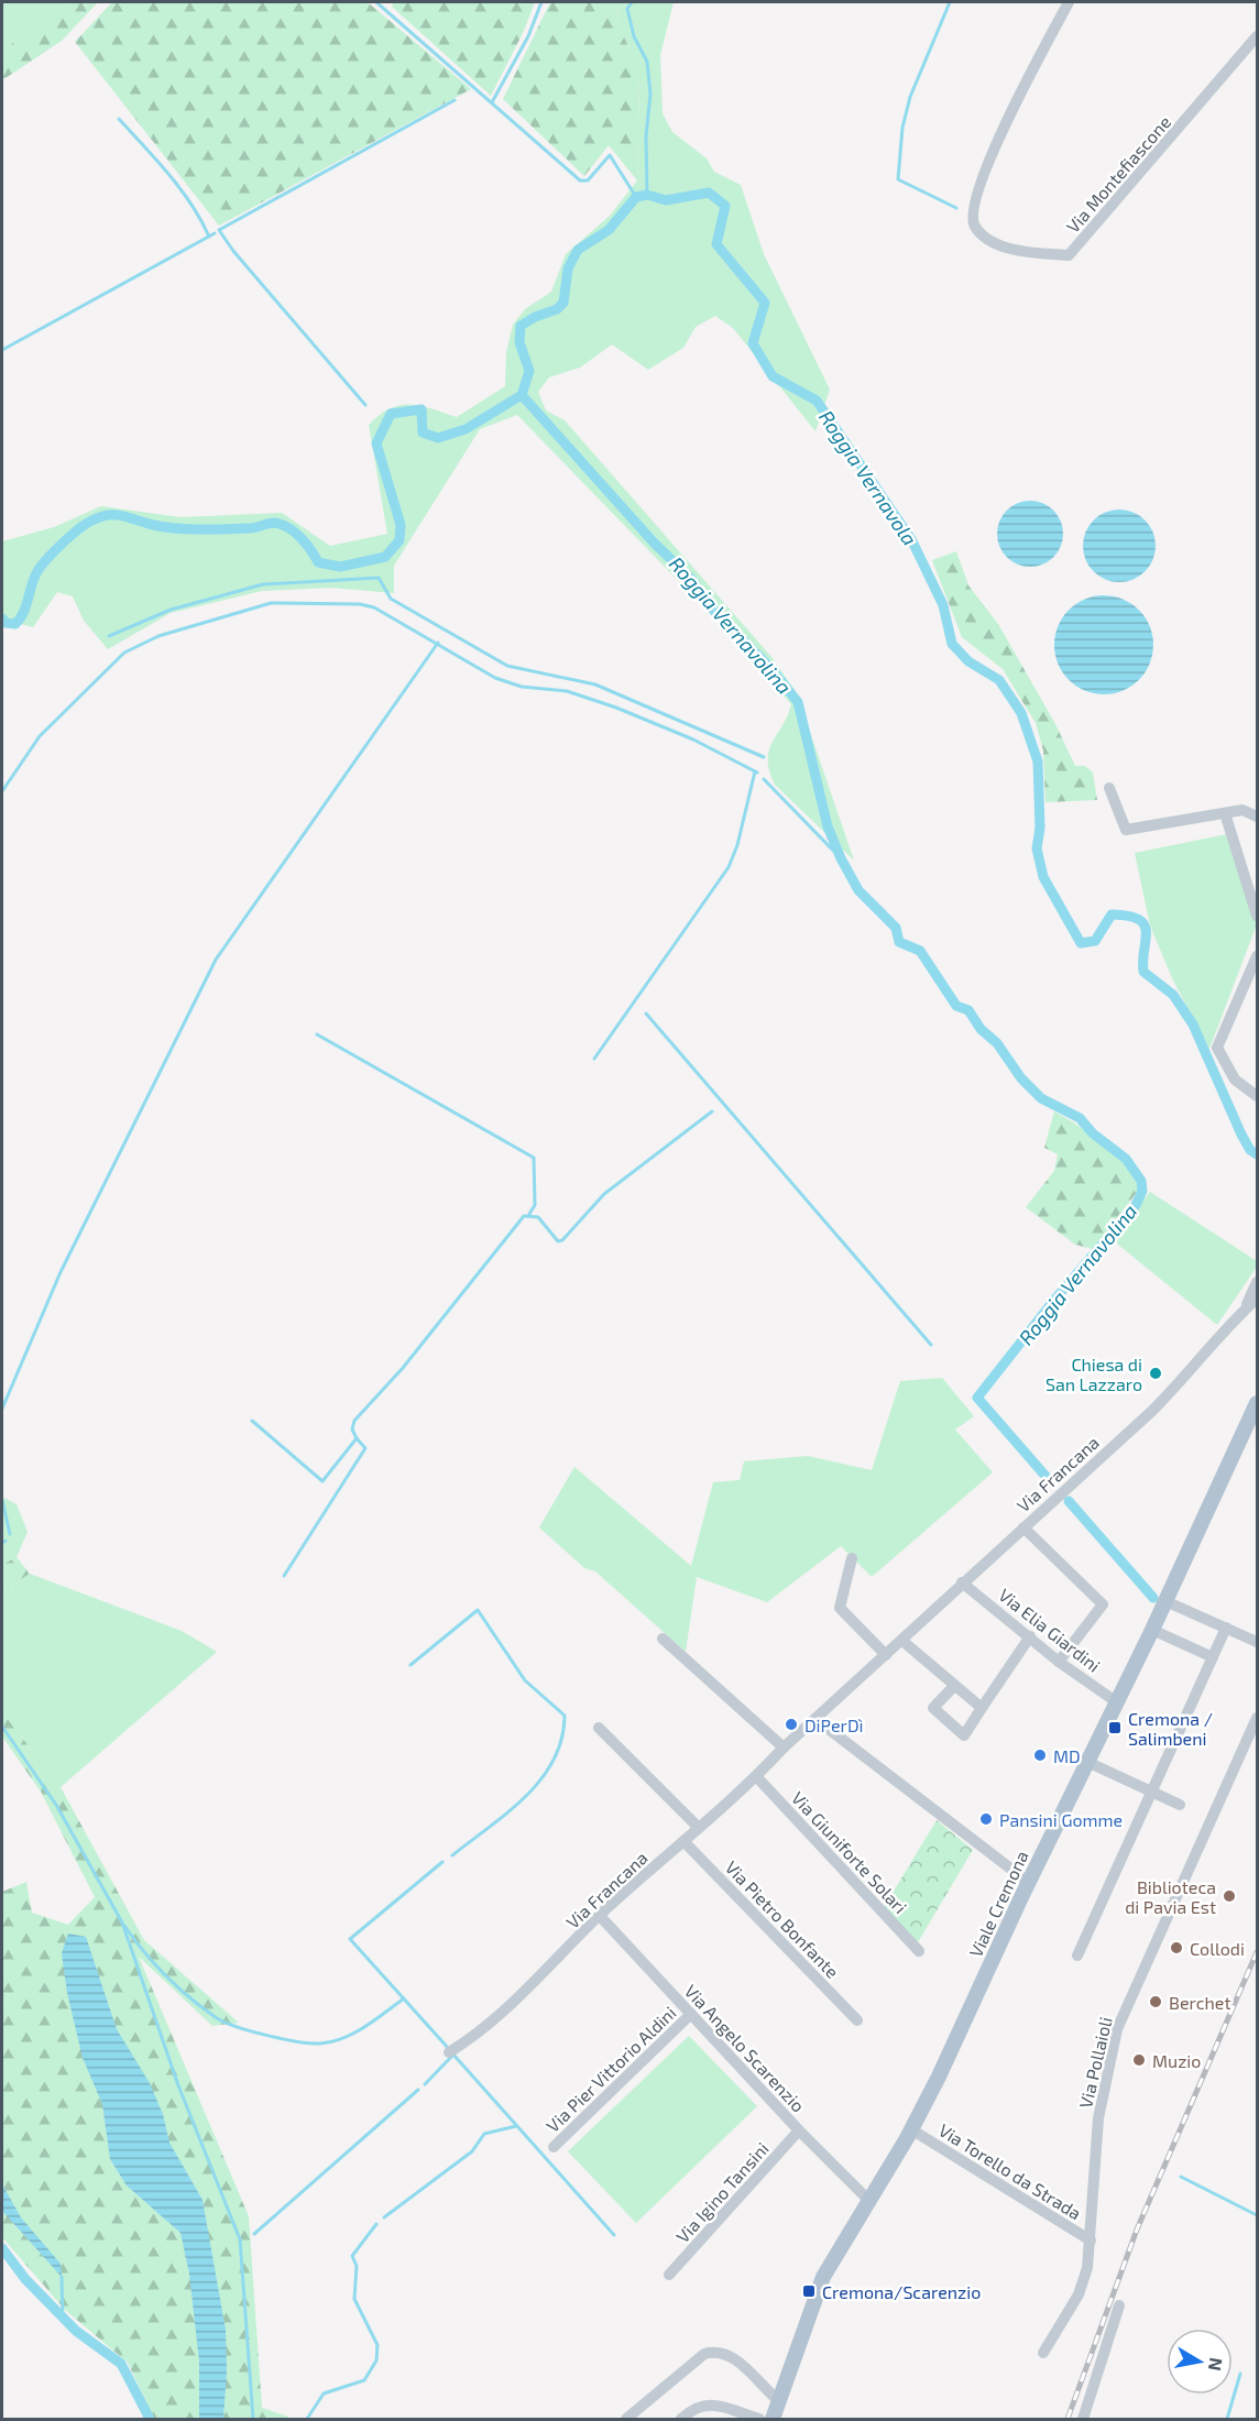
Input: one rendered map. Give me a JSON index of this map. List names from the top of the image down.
{
  "streets": {
    "main road": ["Viale Cremona"],
    "street": [
      "Via Montefiascone",
      "Via Francana",
      "Via Elia Giardini",
      "Via Giuniforte Solari",
      "Via Pietro Bonfante",
      "Via Angelo Scarenzio",
      "Via Pollaioli",
      "Via Pier Vittorio Aldini",
      "Via Torello da Strada",
      "Via Igino Tansini"
    ]
  },
  "crossings": [
    ["Via Francana", "Via Elia Giardini"],
    ["Via Francana", "Via Giuniforte Solari"],
    ["Via Francana", "Via Pietro Bonfante"],
    ["Via Francana", "Via Angelo Scarenzio"],
    ["Via Elia Giardini", "Viale Cremona"],
    ["Viale Cremona", "Via Angelo Scarenzio"],
    ["Viale Cremona", "Via Torello da Strada"],
    ["Via Angelo Scarenzio", "Via Pier Vittorio Aldini"],
    ["Via Angelo Scarenzio", "Via Igino Tansini"],
    ["Via Pollaioli", "Via Torello da Strada"]
  ],
  "water": ["Roggia Vernavola", "Roggia Vernavolina"],
  "places": {
    "other": [
      "Chiesa di San Lazzaro",
      "DiPerDì",
      "MD",
      "Pansini Gomme",
      "Biblioteca di Pavia Est",
      "Collodi",
      "Berchet",
      "Muzio"
    ],
    "transit": ["Cremona / Salimbeni", "Cremona/Scarenzio"]
  },
  "north": "right"
}
